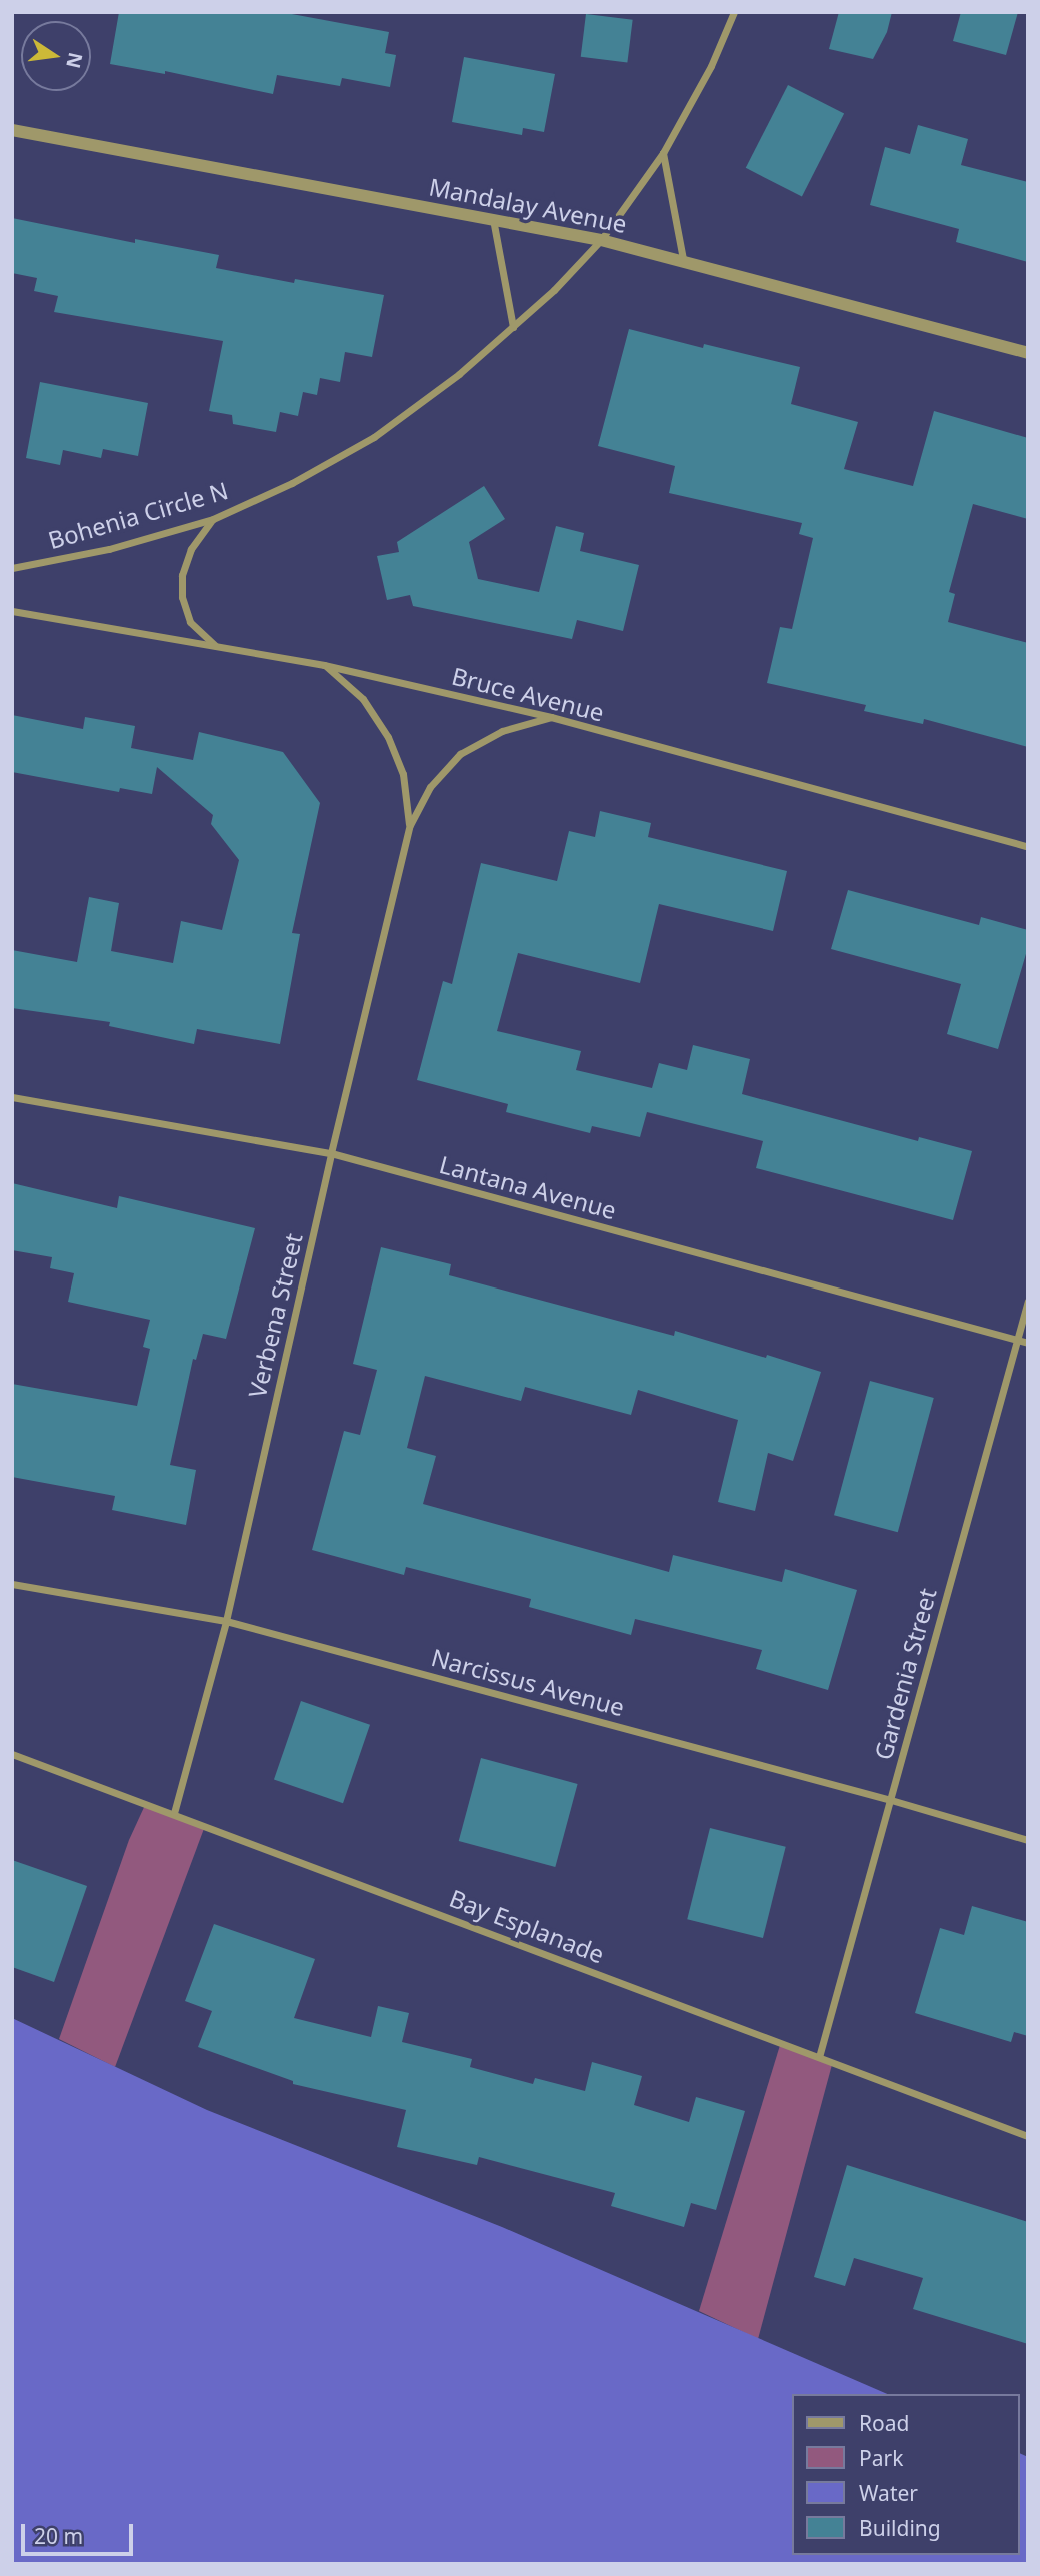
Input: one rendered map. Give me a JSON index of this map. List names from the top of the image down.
{
  "streets": {
    "street": [
      "Mandalay Avenue",
      "Bohenia Circle N",
      "Bruce Avenue",
      "Lantana Avenue",
      "Verbena Street",
      "Gardenia Street",
      "Narcissus Avenue",
      "Bay Esplanade"
    ]
  },
  "crossings": [
    ["Mandalay Avenue", "Bohenia Circle N"],
    ["Bruce Avenue", "Verbena Street"],
    ["Lantana Avenue", "Verbena Street"],
    ["Lantana Avenue", "Gardenia Street"],
    ["Verbena Street", "Narcissus Avenue"],
    ["Verbena Street", "Bay Esplanade"],
    ["Gardenia Street", "Narcissus Avenue"],
    ["Gardenia Street", "Bay Esplanade"]
  ],
  "legend": [
    "Road",
    "Park",
    "Water",
    "Building"
  ],
  "scale_bar": "20 m",
  "north": "right"
}
